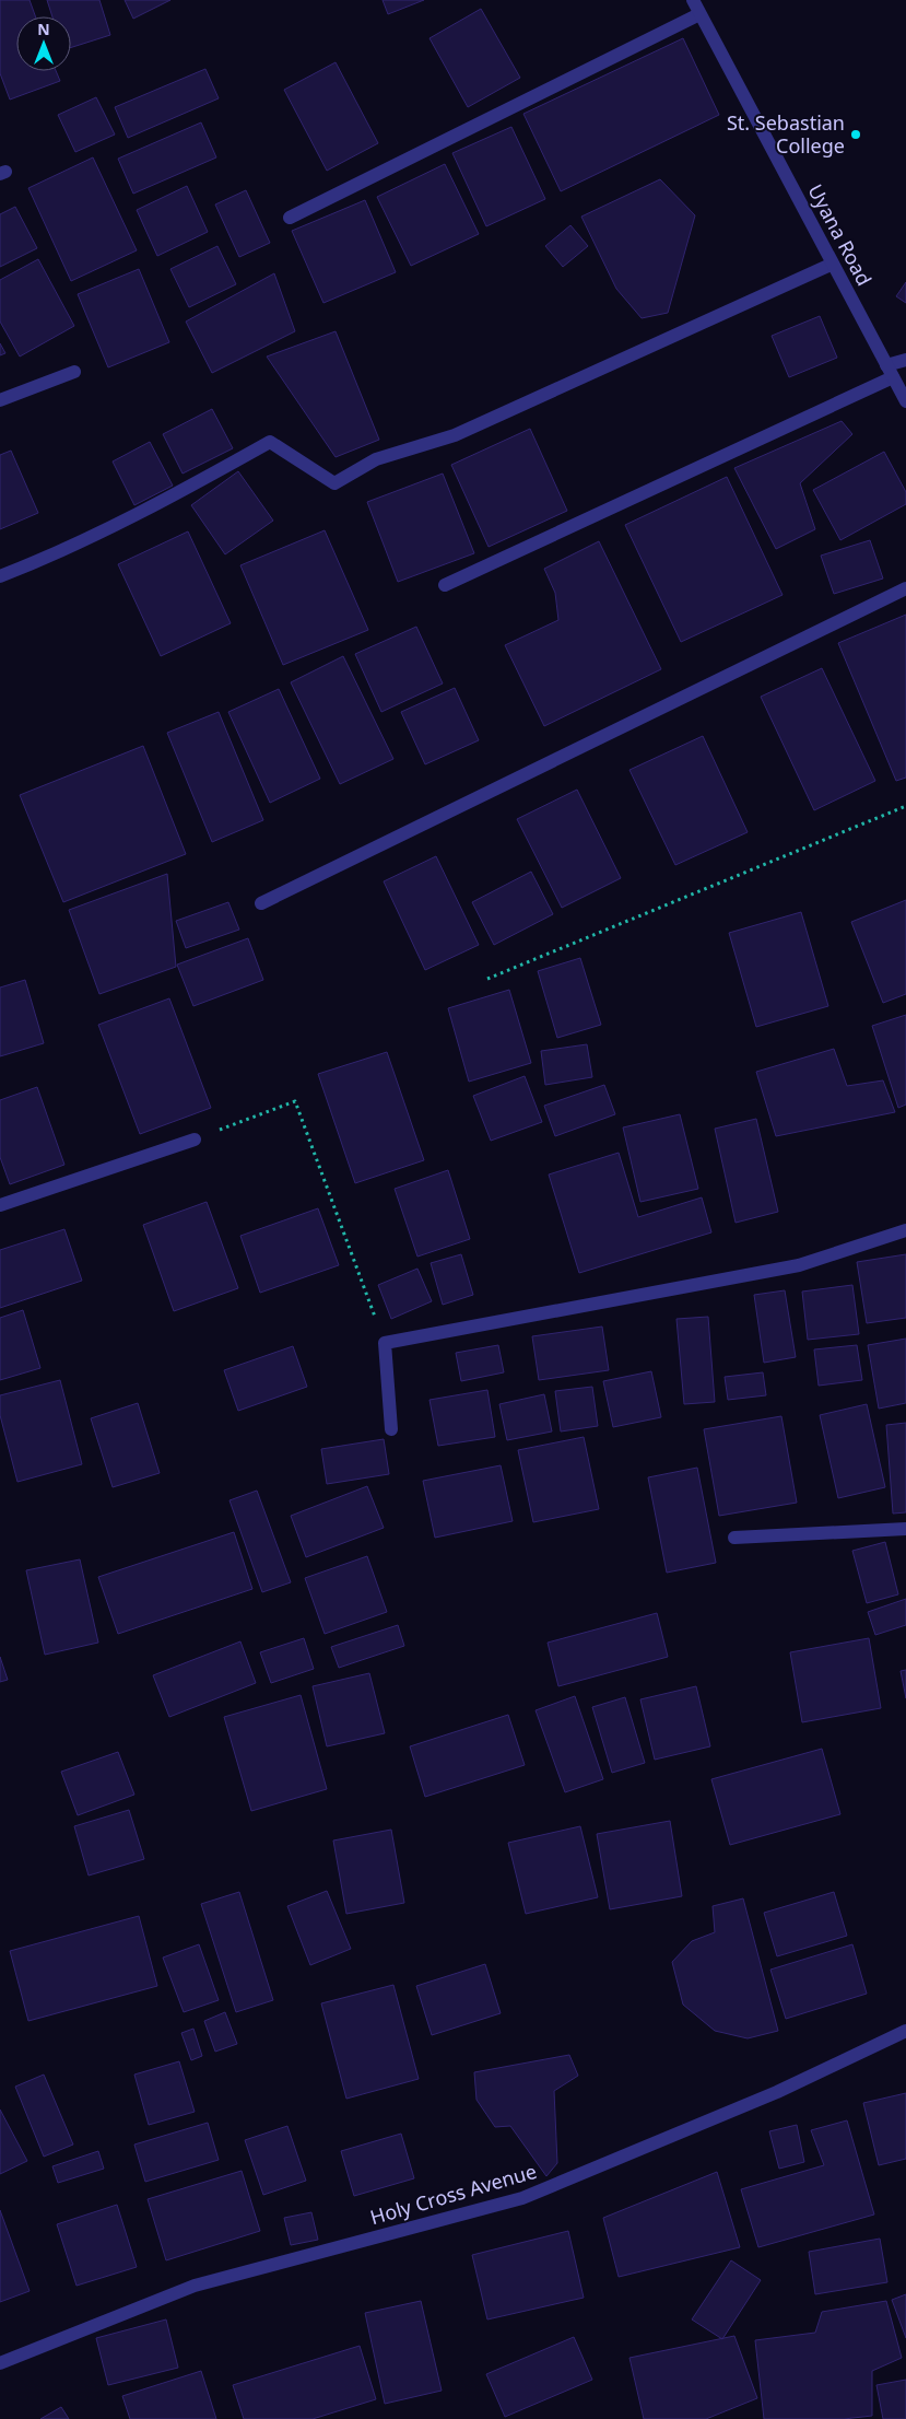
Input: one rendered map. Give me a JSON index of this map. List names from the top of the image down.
{
  "streets": {
    "street": ["Uyana Road", "Holy Cross Avenue"]
  },
  "places": ["St. Sebastian College"],
  "north": "top"
}
